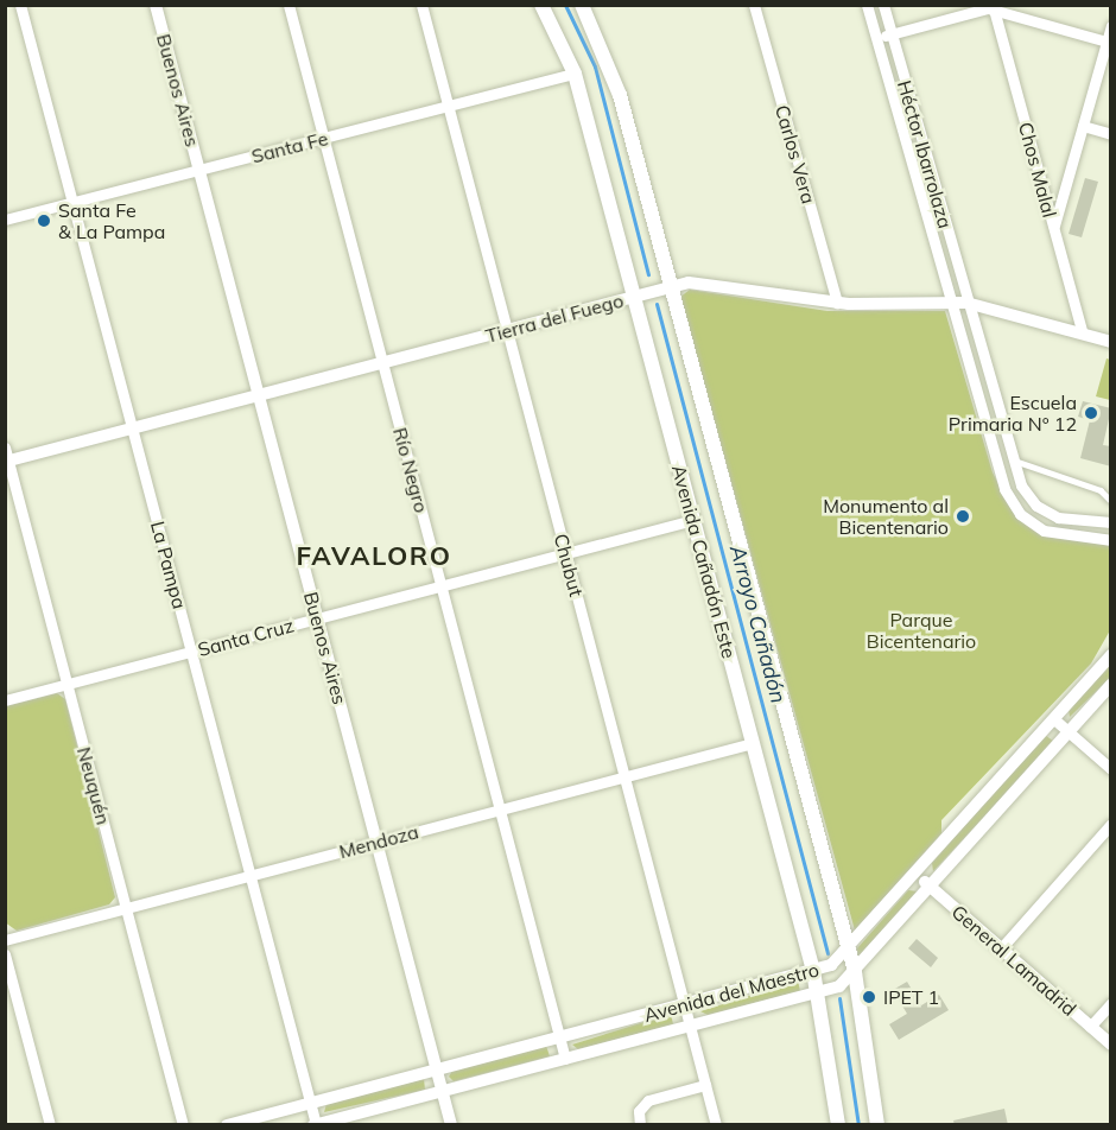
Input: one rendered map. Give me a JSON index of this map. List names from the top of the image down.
{
  "streets": {
    "main road": ["Avenida Cañadón Este"],
    "street": [
      "Buenos Aires",
      "Santa Fe",
      "Carlos Vera",
      "Héctor Ibarrolaza",
      "Chos Malal",
      "Tierra del Fuego",
      "Río Negro",
      "La Pampa",
      "Chubut",
      "Santa Cruz",
      "Neuquén",
      "Mendoza",
      "General Lamadrid",
      "Avenida del Maestro"
    ]
  },
  "crossings": [
    ["Buenos Aires", "Santa Fe"],
    ["Buenos Aires", "Tierra del Fuego"],
    ["Buenos Aires", "Santa Cruz"],
    ["Buenos Aires", "Mendoza"],
    ["Buenos Aires", "Avenida del Maestro"],
    ["Santa Fe", "Río Negro"],
    ["Santa Fe", "Avenida Cañadón Este"],
    ["Santa Fe", "La Pampa"],
    ["Santa Fe", "Chubut"],
    ["Carlos Vera", "Tierra del Fuego"],
    ["Héctor Ibarrolaza", "Tierra del Fuego"],
    ["Chos Malal", "Tierra del Fuego"],
    ["Tierra del Fuego", "Río Negro"],
    ["Tierra del Fuego", "Avenida Cañadón Este"],
    ["Tierra del Fuego", "La Pampa"],
    ["Tierra del Fuego", "Chubut"],
    ["Tierra del Fuego", "Neuquén"],
    ["Río Negro", "Santa Cruz"],
    ["Río Negro", "Mendoza"],
    ["Río Negro", "Avenida del Maestro"],
    ["Avenida Cañadón Este", "Santa Cruz"],
    ["Avenida Cañadón Este", "Mendoza"],
    ["Avenida Cañadón Este", "Avenida del Maestro"],
    ["La Pampa", "Santa Cruz"],
    ["La Pampa", "Mendoza"],
    ["La Pampa", "Avenida del Maestro"],
    ["Chubut", "Santa Cruz"],
    ["Chubut", "Mendoza"],
    ["Chubut", "Avenida del Maestro"],
    ["Santa Cruz", "Neuquén"],
    ["Neuquén", "Mendoza"],
    ["General Lamadrid", "Avenida del Maestro"]
  ],
  "districts": ["FAVALORO"],
  "water": ["Arroyo Cañadón"],
  "parks": ["Parque Bicentenario"],
  "places": [
    "Santa Fe & La Pampa",
    "Escuela Primaria N° 12",
    "Monumento al Bicentenario",
    "IPET 1"
  ]
}
